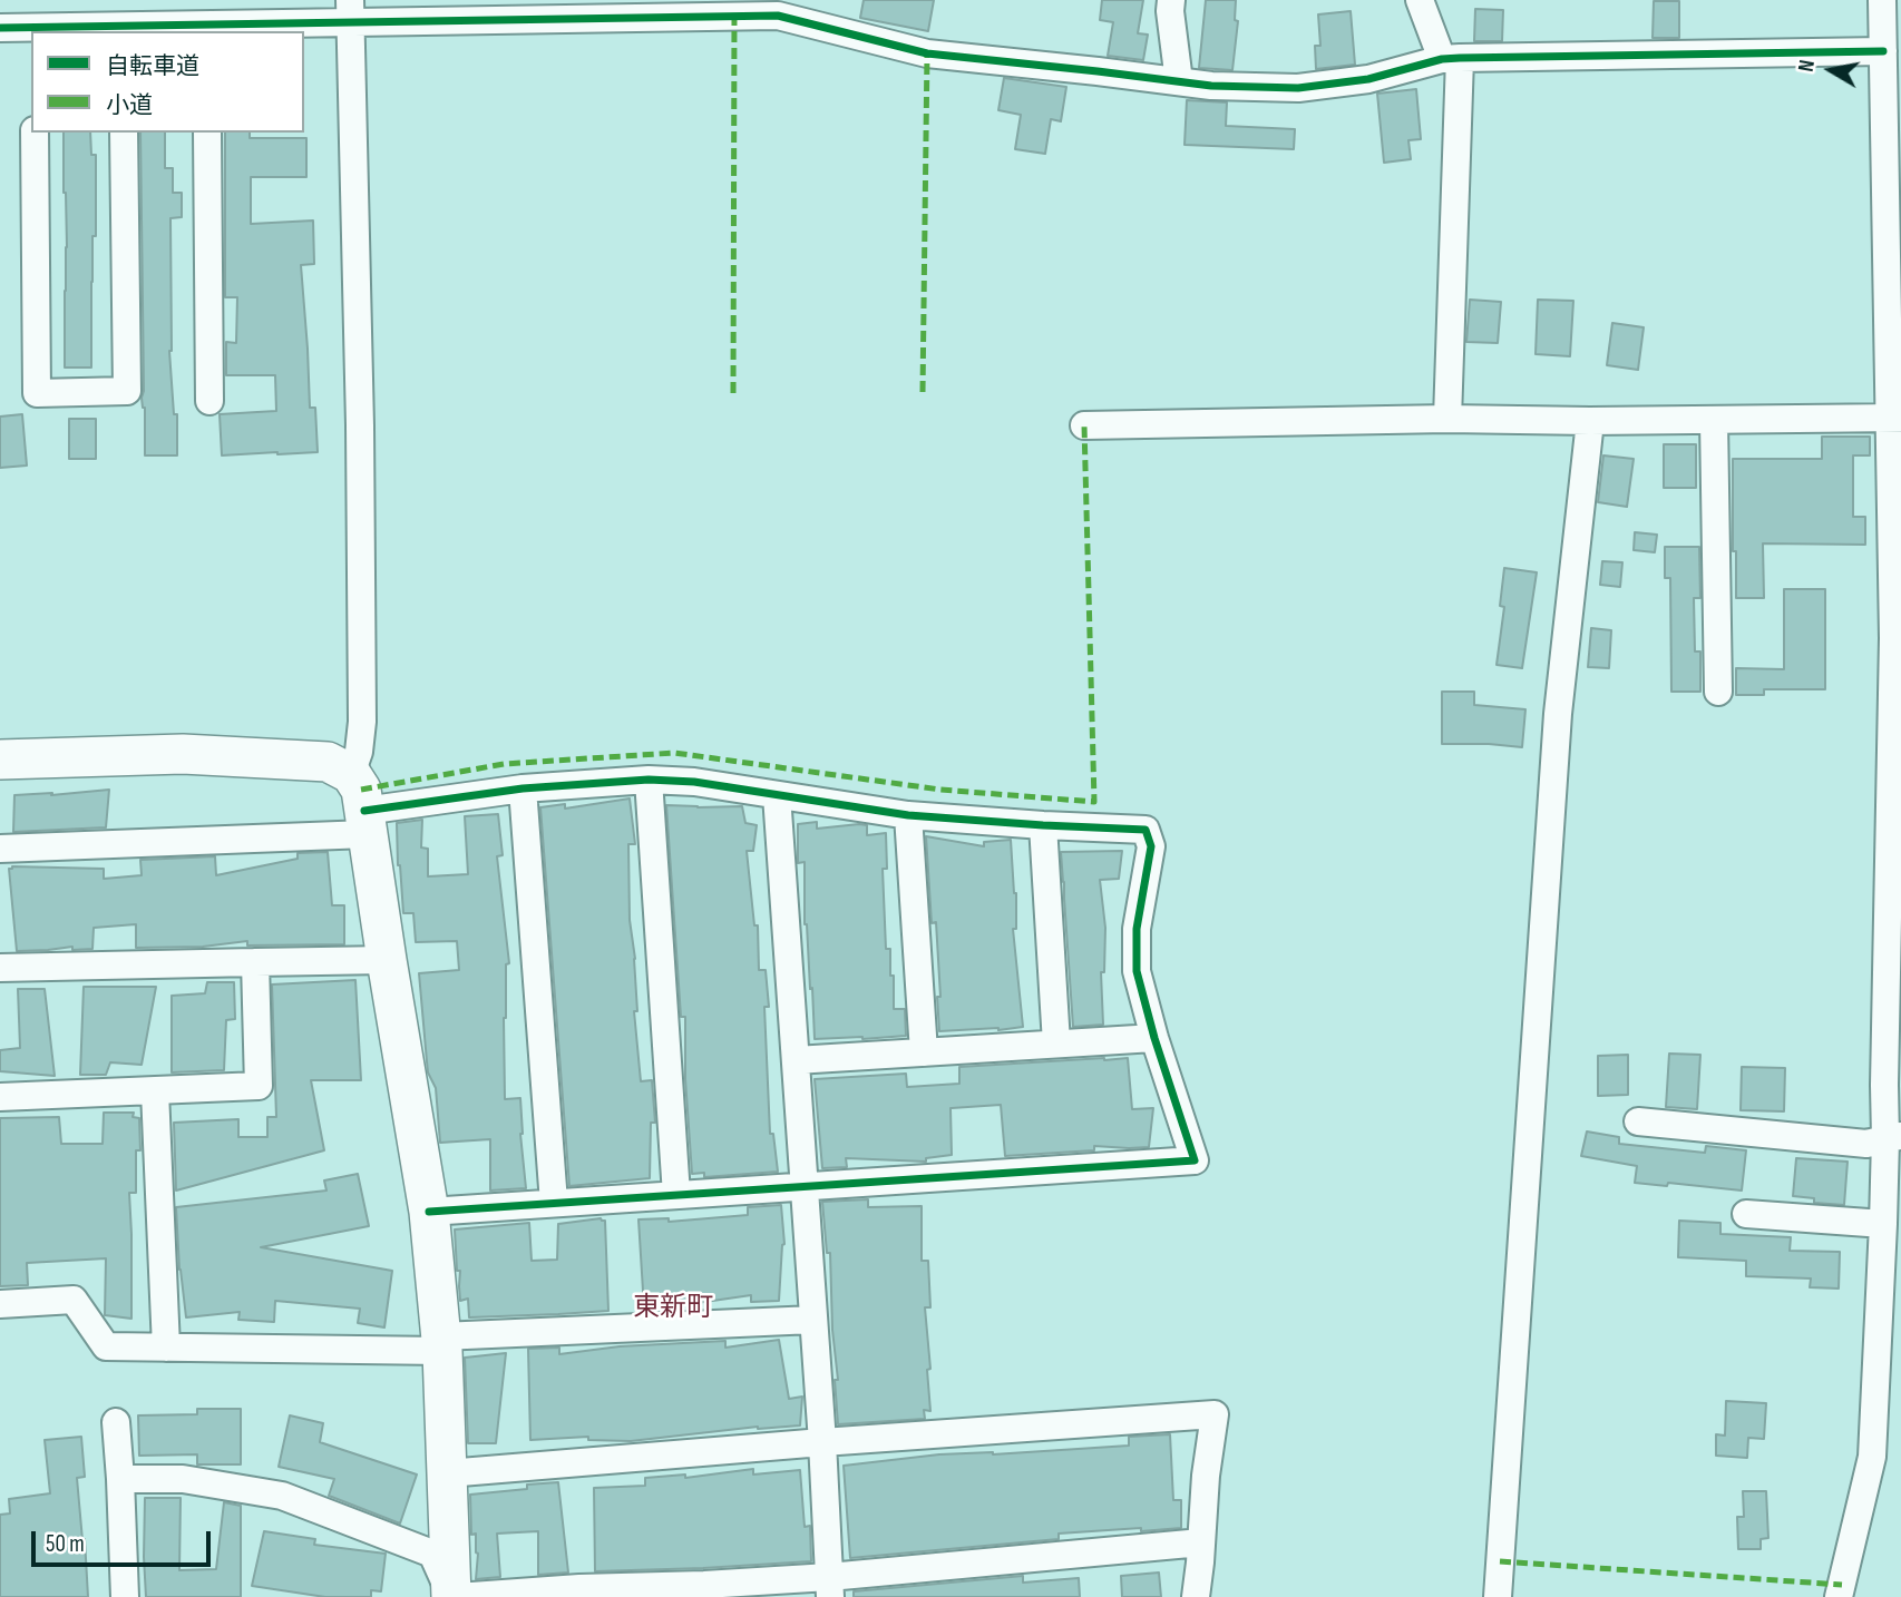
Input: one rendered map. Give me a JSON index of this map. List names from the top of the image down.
{
  "districts": ["東新町"],
  "legend": ["自転車道", "小道"],
  "scale_bar": "50 m",
  "north": "left"
}
